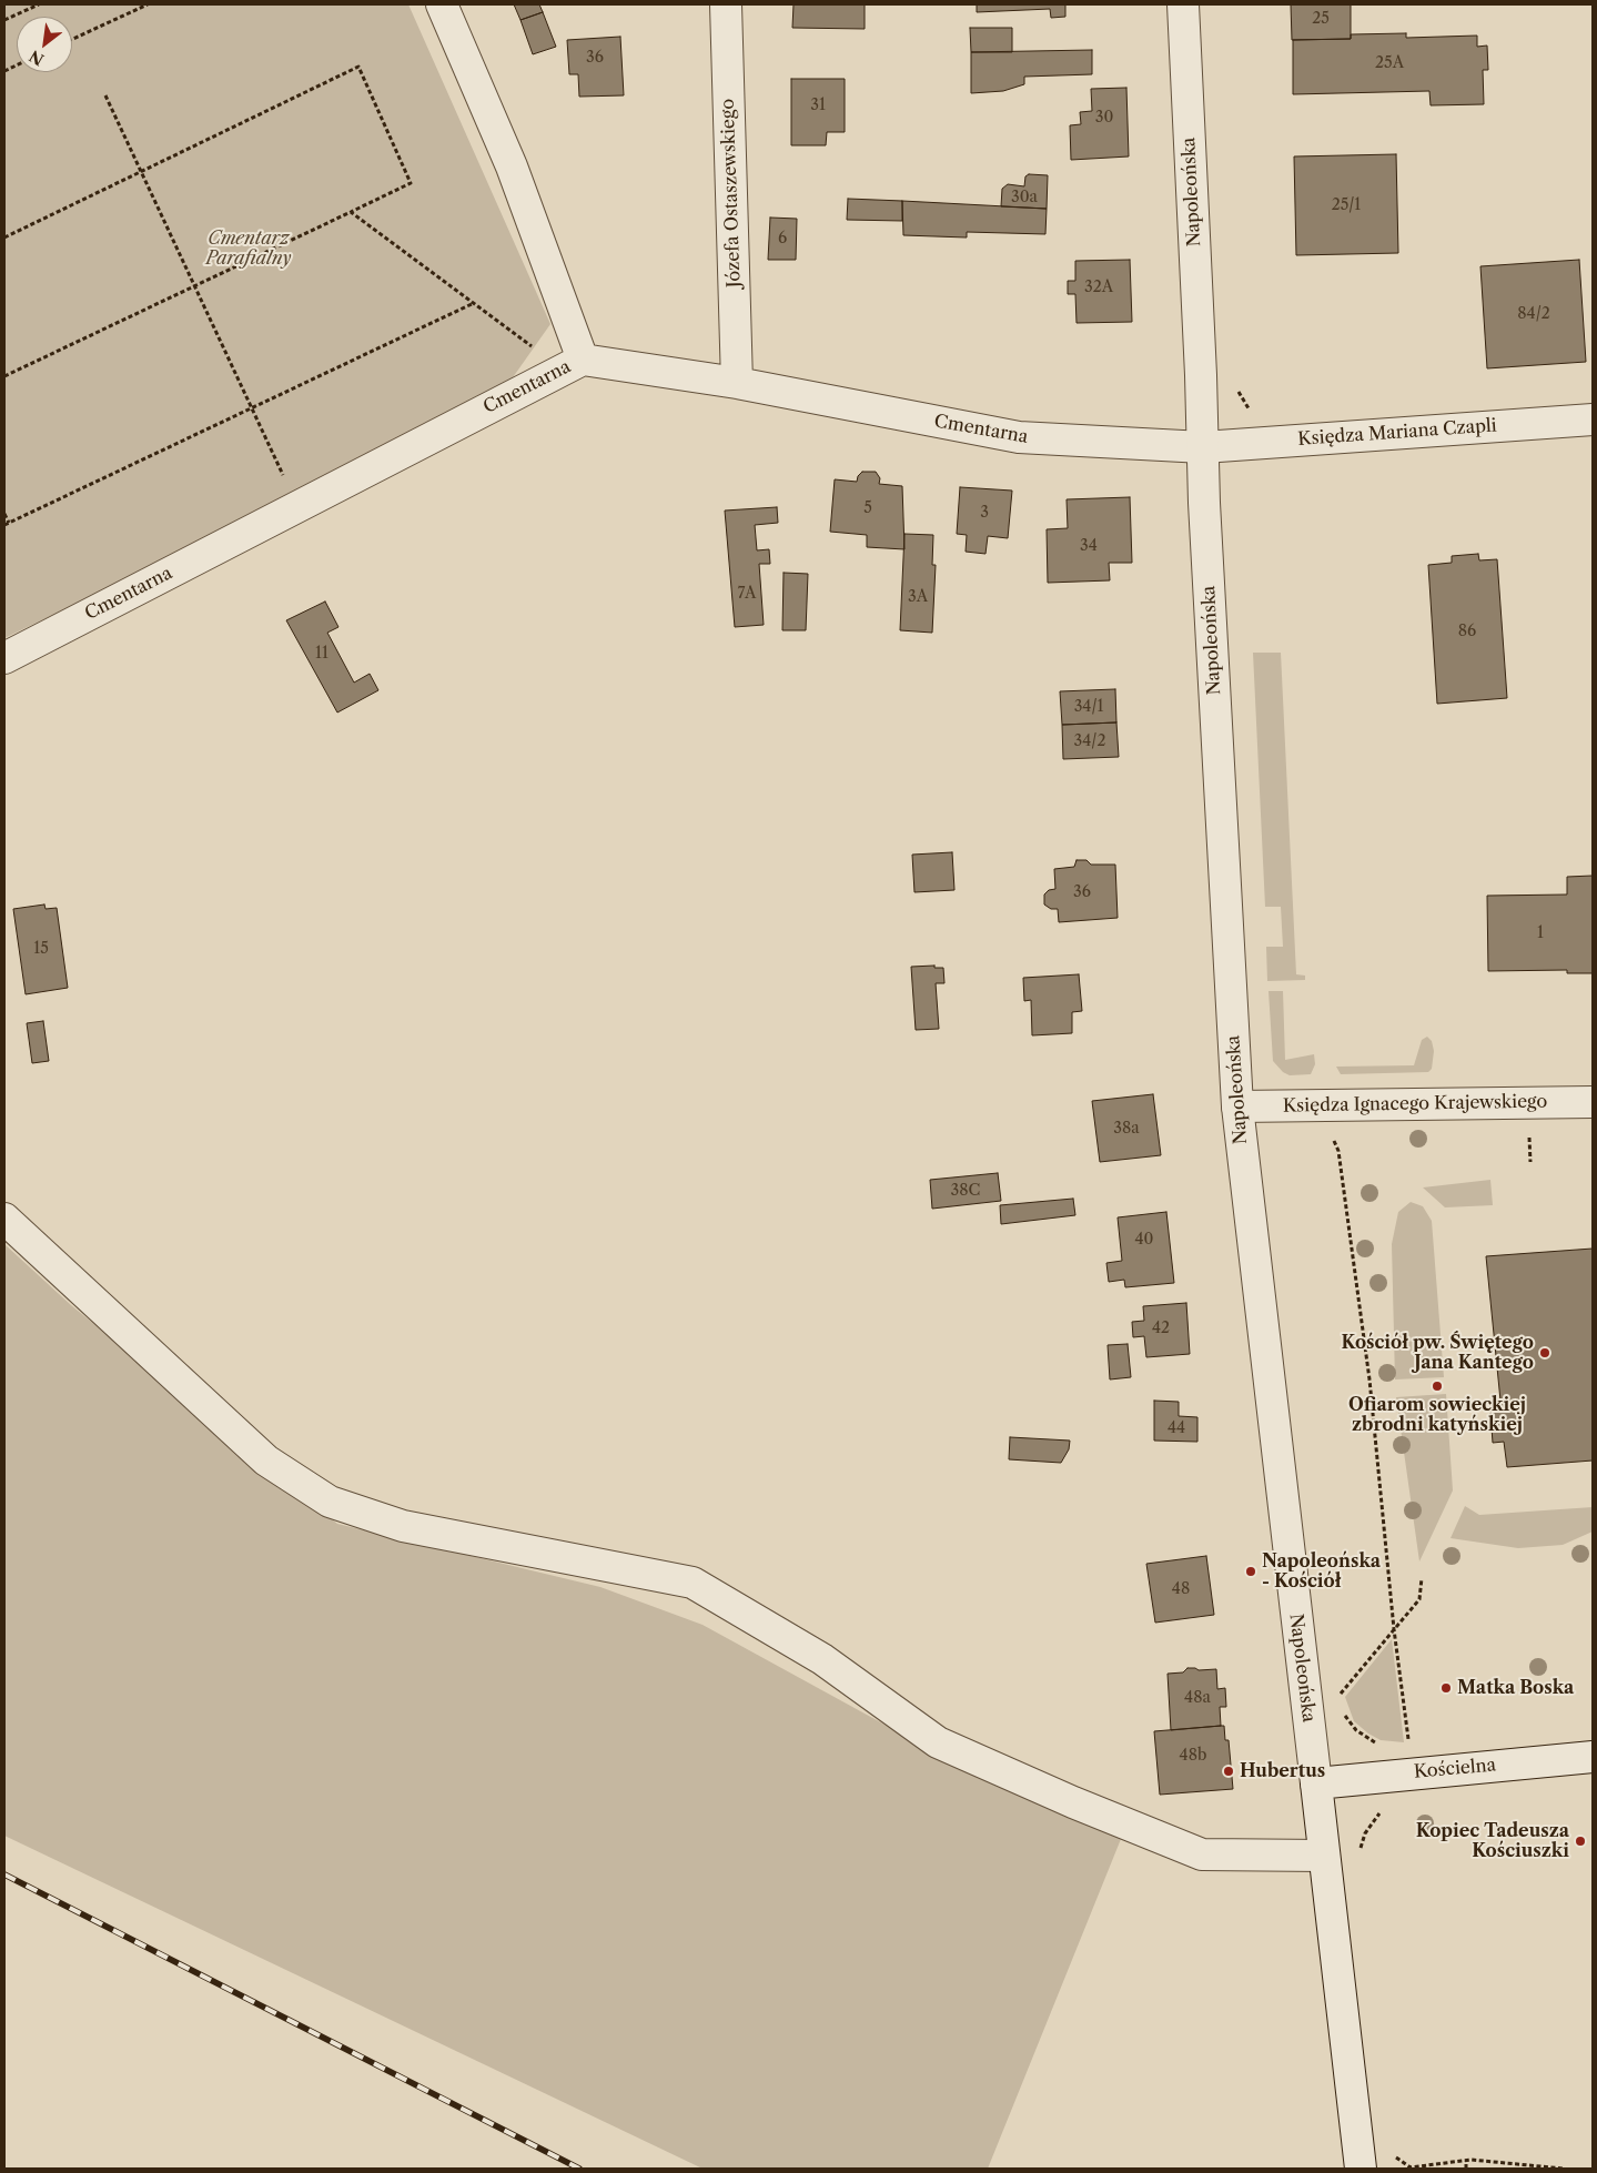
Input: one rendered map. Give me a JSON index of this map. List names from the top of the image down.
{
  "streets": {
    "street": [
      "Napoleońska",
      "Józefa Ostaszewskiego",
      "Cmentarna",
      "Księdza Mariana Czapli",
      "Księdza Ignacego Krajewskiego",
      "Kościelna"
    ]
  },
  "crossings": [
    ["Napoleońska", "Cmentarna"],
    ["Napoleońska", "Księdza Mariana Czapli"],
    ["Napoleońska", "Księdza Ignacego Krajewskiego"],
    ["Napoleońska", "Kościelna"],
    ["Józefa Ostaszewskiego", "Cmentarna"],
    ["Cmentarna", "Księdza Mariana Czapli"]
  ],
  "parks": ["Cmentarz Parafialny"],
  "places": [
    "Kościół pw. Świętego Jana Kantego",
    "Ofiarom sowieckiej zbrodni katyńskiej",
    "Napoleońska - Kościół",
    "Matka Boska",
    "Hubertus",
    "Kopiec Tadeusza Kościuszki"
  ],
  "house_numbers": [
    "25",
    "36",
    "25A",
    "31",
    "30",
    "30a",
    "25/1",
    "6",
    "32A",
    "84/2",
    "5",
    "3",
    "34",
    "7A",
    "3A",
    "86",
    "11",
    "34/1",
    "34/2",
    "36",
    "1",
    "15",
    "38a",
    "38C",
    "40",
    "42",
    "44",
    "48",
    "48a",
    "48b"
  ],
  "north": "bottom left"
}
